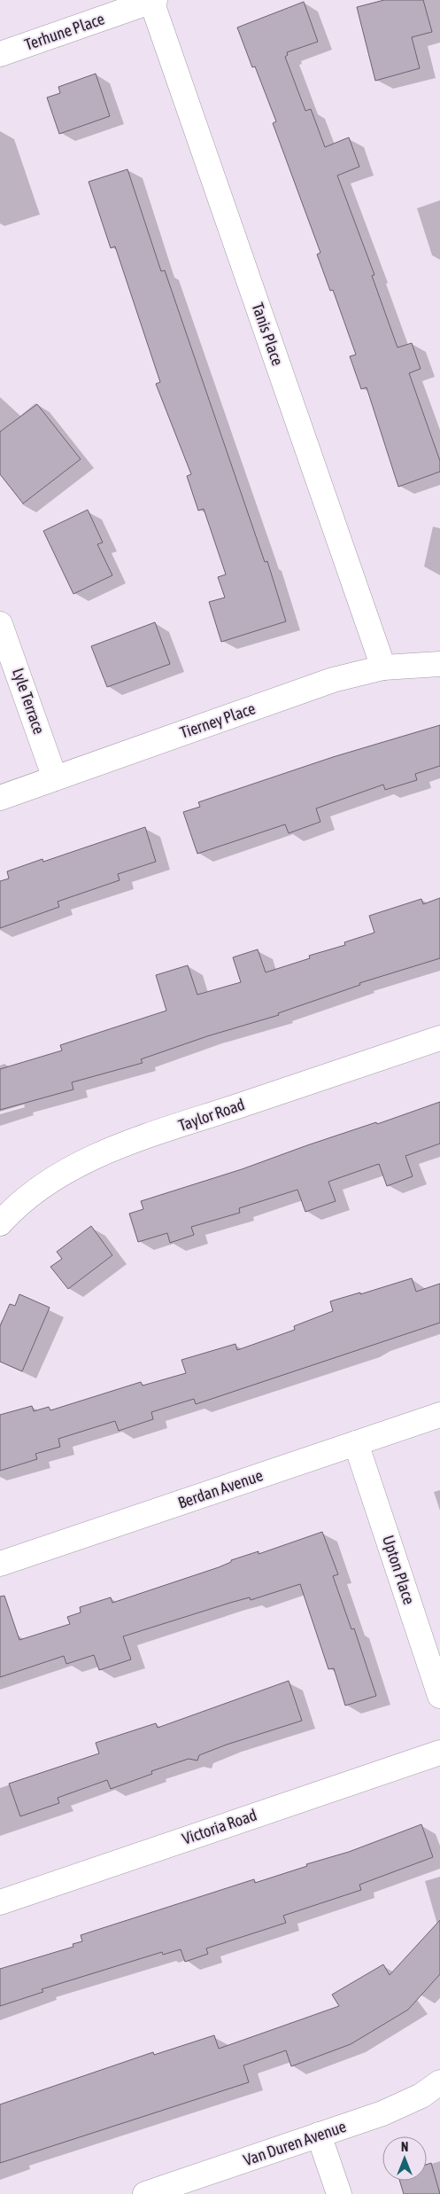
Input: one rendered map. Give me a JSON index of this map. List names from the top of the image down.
{
  "streets": {
    "street": [
      "Terhune Place",
      "Tanis Place",
      "Lyle Terrace",
      "Tierney Place",
      "Taylor Road",
      "Berdan Avenue",
      "Upton Place",
      "Victoria Road",
      "Van Duren Avenue"
    ]
  },
  "crossings": [
    ["Terhune Place", "Tanis Place"],
    ["Tanis Place", "Tierney Place"],
    ["Lyle Terrace", "Tierney Place"],
    ["Berdan Avenue", "Upton Place"]
  ],
  "north": "top"
}
